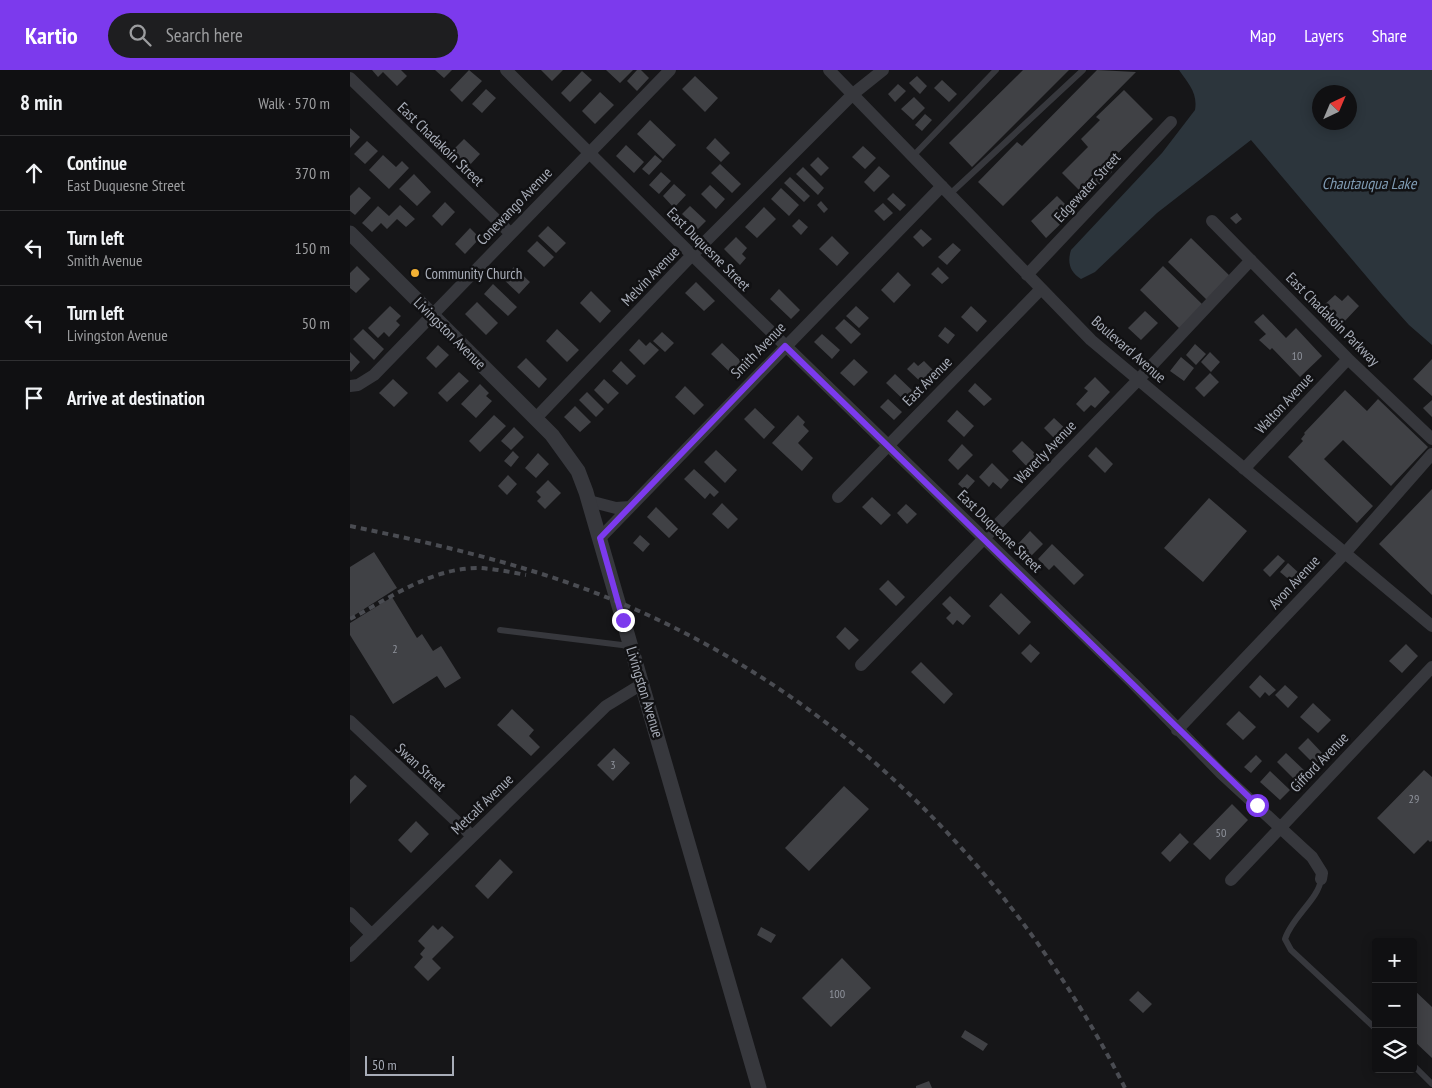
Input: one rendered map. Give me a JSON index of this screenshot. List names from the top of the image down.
{
  "streets": {
    "street": [
      "East Chadakoin Street",
      "Edgewater Street",
      "Conewango Avenue",
      "East Duquesne Street",
      "Melvin Avenue",
      "East Chadakoin Parkway",
      "Livingston Avenue",
      "Boulevard Avenue",
      "Smith Avenue",
      "East Avenue",
      "Walton Avenue",
      "Waverly Avenue",
      "Avon Avenue",
      "Gifford Avenue",
      "Swan Street",
      "Metcalf Avenue"
    ]
  },
  "crossings": [
    ["East Chadakoin Street", "Conewango Avenue"],
    ["Edgewater Street", "Boulevard Avenue"],
    ["Conewango Avenue", "East Duquesne Street"],
    ["Conewango Avenue", "Livingston Avenue"],
    ["East Duquesne Street", "Melvin Avenue"],
    ["East Duquesne Street", "Smith Avenue"],
    ["East Duquesne Street", "East Avenue"],
    ["East Duquesne Street", "Waverly Avenue"],
    ["East Duquesne Street", "Avon Avenue"],
    ["East Duquesne Street", "Gifford Avenue"],
    ["Melvin Avenue", "Livingston Avenue"],
    ["Melvin Avenue", "Boulevard Avenue"],
    ["East Chadakoin Parkway", "Walton Avenue"],
    ["East Chadakoin Parkway", "Waverly Avenue"],
    ["Livingston Avenue", "Smith Avenue"],
    ["Livingston Avenue", "Metcalf Avenue"],
    ["Boulevard Avenue", "Smith Avenue"],
    ["Boulevard Avenue", "East Avenue"],
    ["Boulevard Avenue", "Walton Avenue"],
    ["Boulevard Avenue", "Waverly Avenue"],
    ["Boulevard Avenue", "Avon Avenue"],
    ["Swan Street", "Metcalf Avenue"]
  ],
  "water": ["Chautauqua Lake"],
  "places": ["Community Church"],
  "house_numbers": [
    "10",
    "2",
    "3",
    "29",
    "50",
    "100"
  ],
  "scale_bar": "50 m",
  "north": "top right",
  "page": {
    "header": "Kartio",
    "search": "Search here",
    "nav": ["Map", "Layers", "Share"],
    "heading": ["8 min", "Walk · 570 m"],
    "list": [
      ["Continue", "East Duquesne Street", "370 m"],
      ["Turn left", "Smith Avenue", "150 m"],
      ["Turn left", "Livingston Avenue", "50 m"],
      "Arrive at destination"
    ],
    "map_buttons": ["+", "−"],
    "scale": "50 m"
  }
}
